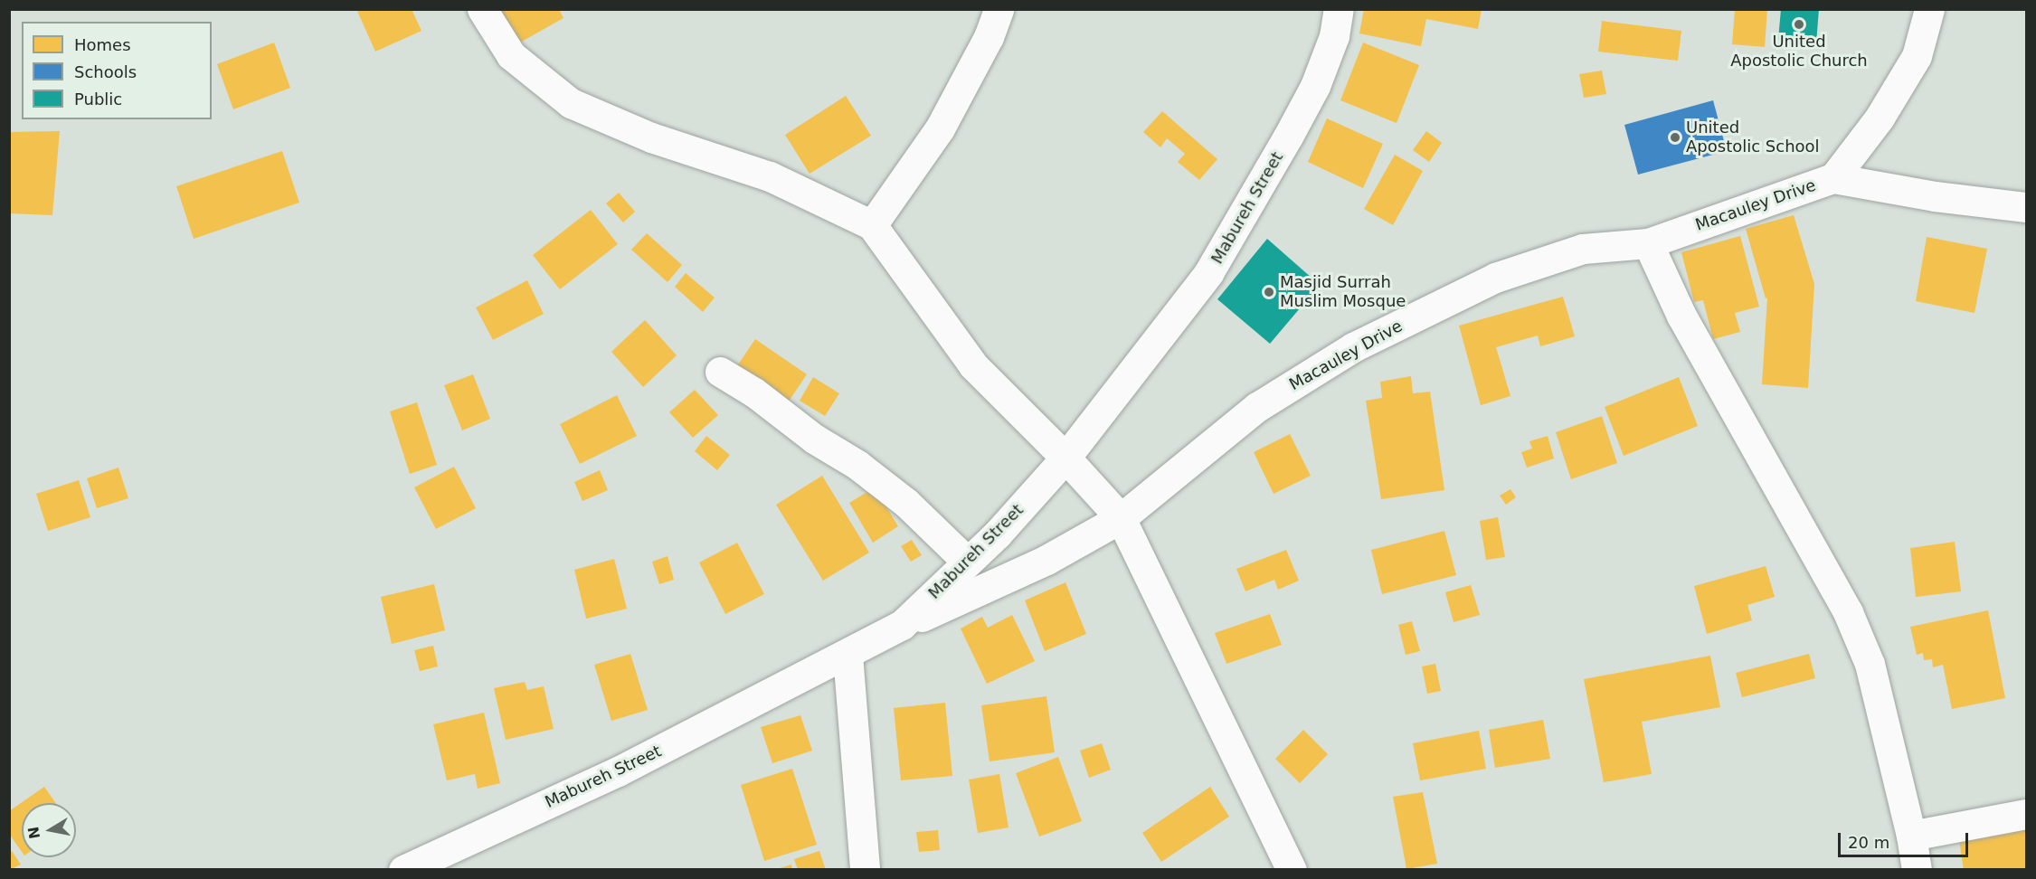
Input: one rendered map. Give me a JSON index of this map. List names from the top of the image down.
{
  "streets": {
    "street": ["Macauley Drive", "Mabureh Street"]
  },
  "crossings": [
    ["Macauley Drive", "Mabureh Street"]
  ],
  "places": ["United Apostolic Church", "United Apostolic School", "Masjid Surrah Muslim Mosque"],
  "legend": ["Homes", "Schools", "Public"],
  "scale_bar": "20 m",
  "north": "left"
}
